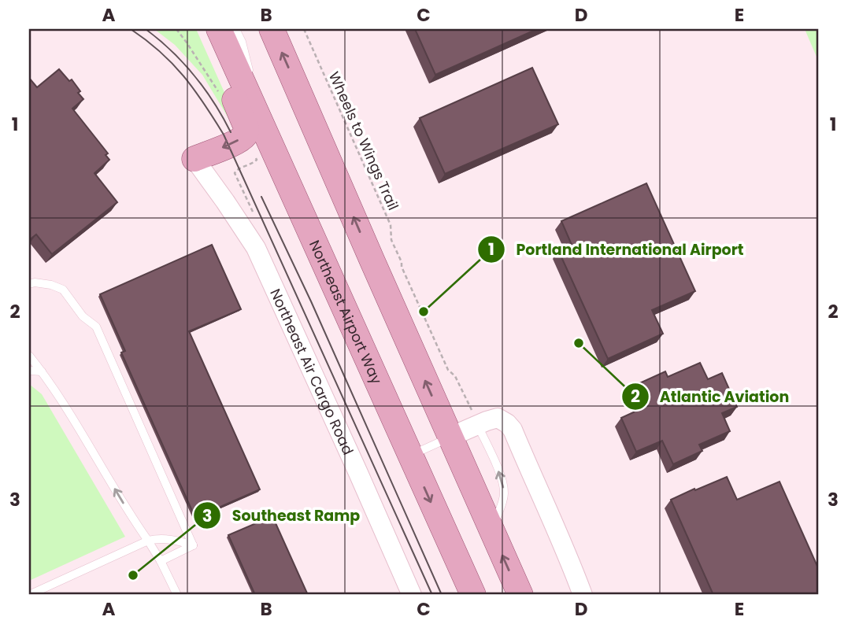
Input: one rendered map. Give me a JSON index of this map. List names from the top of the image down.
{
  "streets": {
    "main road": ["Northeast Airport Way"],
    "street": ["Northeast Air Cargo Road"],
    "path": ["Wheels to Wings Trail"]
  },
  "places": ["Portland International Airport", "Atlantic Aviation", "Southeast Ramp"],
  "grid": {
    "columns": [
      "A",
      "B",
      "C",
      "D",
      "E"
    ],
    "rows": ["1", "2", "3"]
  }
}
